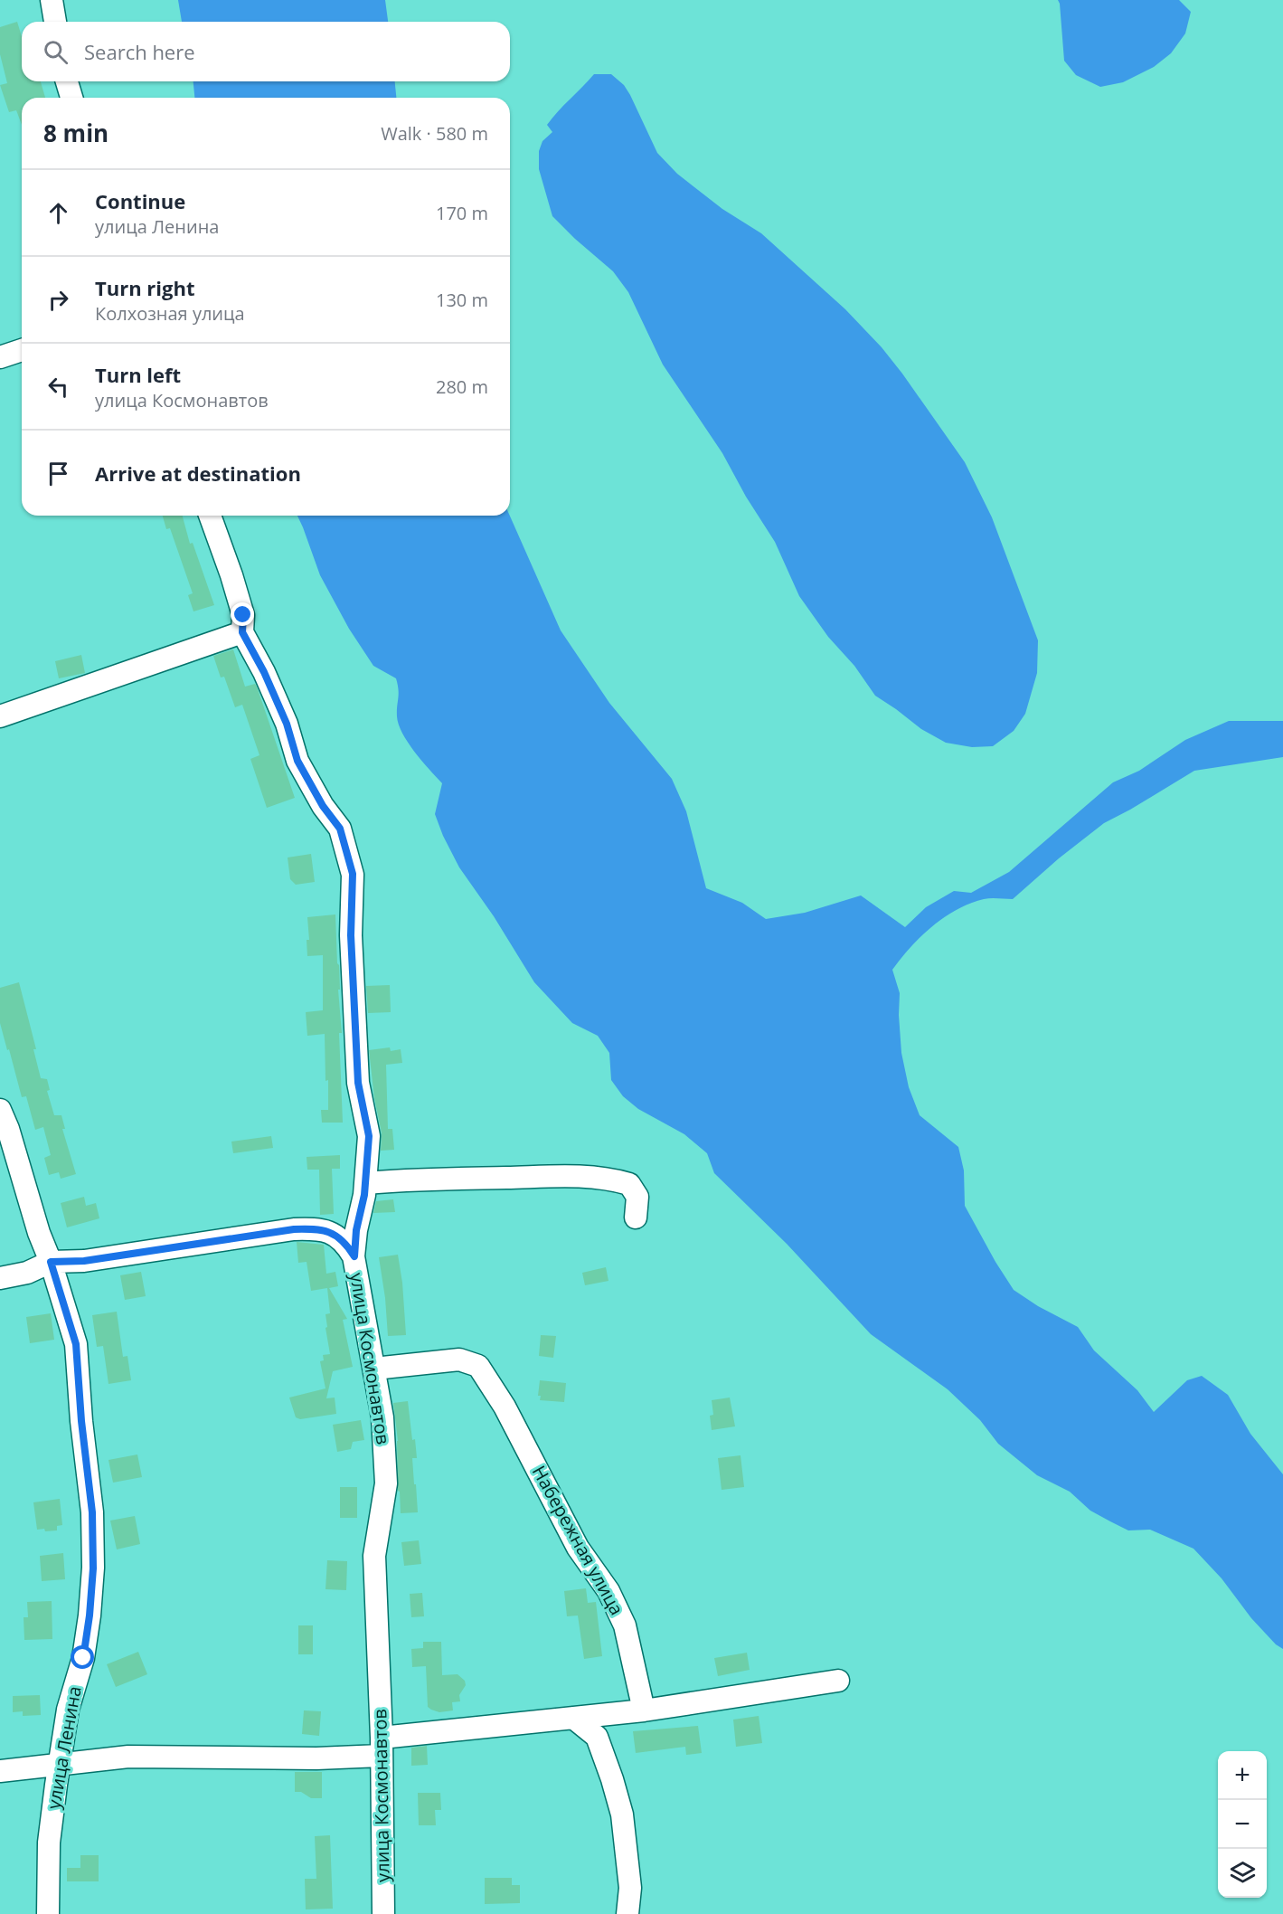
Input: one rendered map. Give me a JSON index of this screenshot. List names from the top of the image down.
{
  "streets": {
    "street": ["улица Космонавтов", "Набережная улица", "улица Ленина"]
  },
  "crossings": [
    ["улица Космонавтов", "Набережная улица"]
  ],
  "page": {
    "search": "Search here",
    "heading": ["8 min", "Walk · 580 m"],
    "list": [
      ["Continue", "улица Ленина", "170 m"],
      ["Turn right", "Колхозная улица", "130 m"],
      ["Turn left", "улица Космонавтов", "280 m"],
      "Arrive at destination"
    ],
    "map_buttons": ["+", "−"]
  }
}
